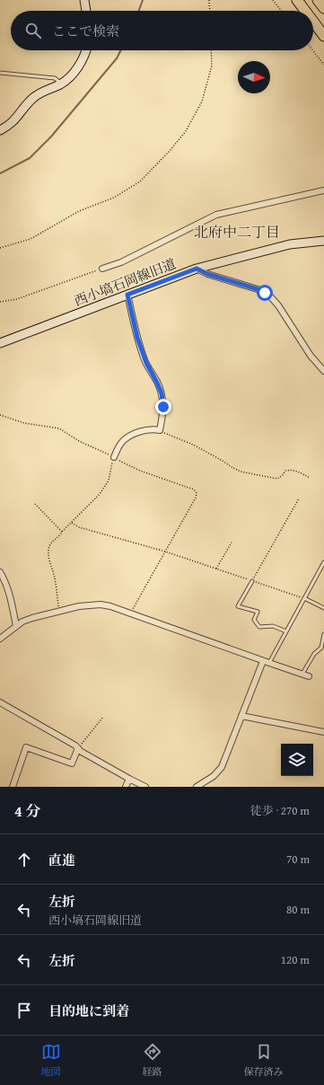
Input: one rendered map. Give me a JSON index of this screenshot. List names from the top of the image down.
{
  "streets": {
    "street": ["西小塙石岡線旧道"]
  },
  "districts": ["北府中二丁目"],
  "north": "right",
  "page": {
    "search": "ここで検索",
    "heading": ["4 分", "徒歩 · 270 m"],
    "list": [
      ["直進", "70 m"],
      ["左折", "西小塙石岡線旧道", "80 m"],
      ["左折", "120 m"],
      "目的地に到着"
    ],
    "nav": ["地図", "経路", "保存済み"]
  }
}
